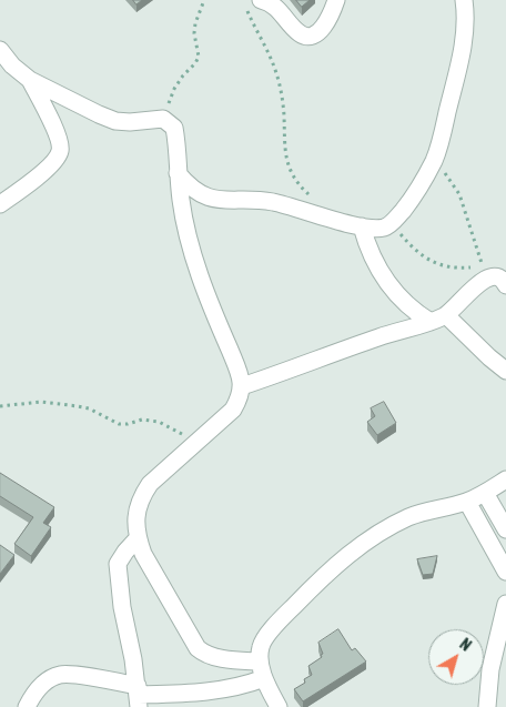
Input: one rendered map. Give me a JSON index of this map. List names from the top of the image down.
{
  "north": "top right"
}
